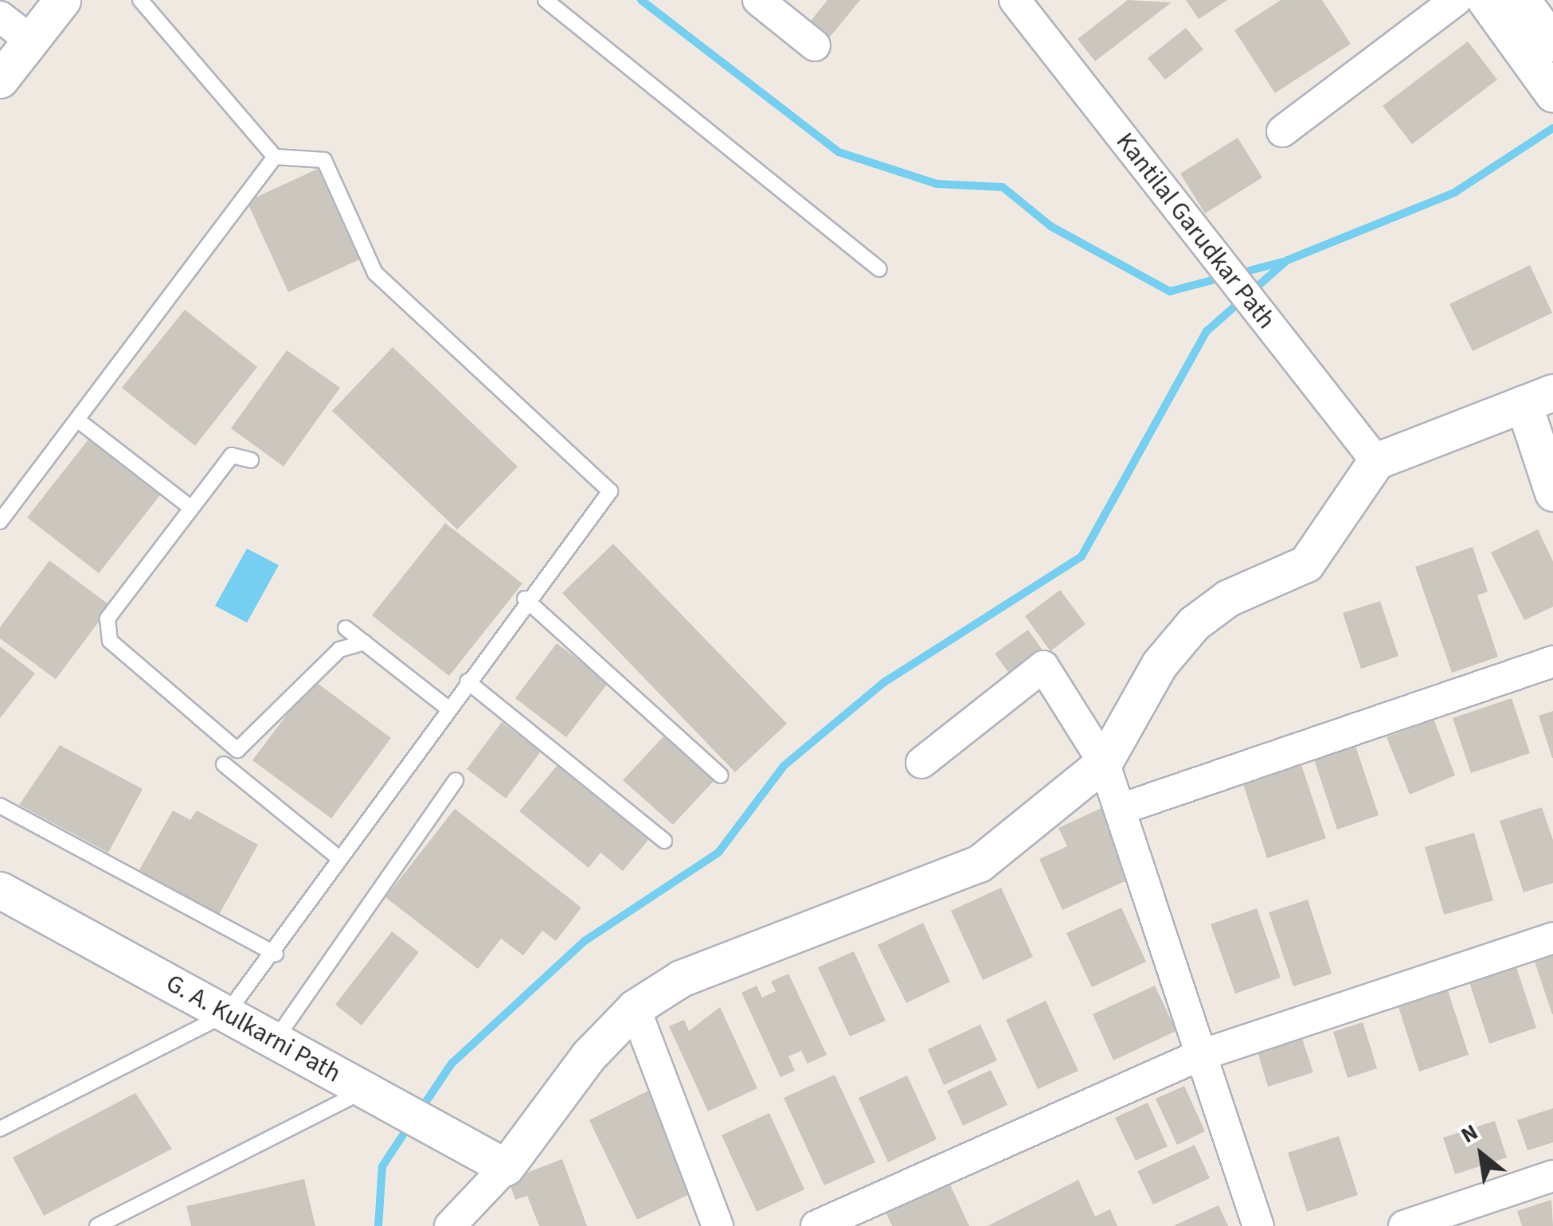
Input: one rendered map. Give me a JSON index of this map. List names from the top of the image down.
{
  "streets": {
    "street": ["Kantilal Garudkar Path", "G. A. Kulkarni Path"]
  },
  "north": "top left"
}
